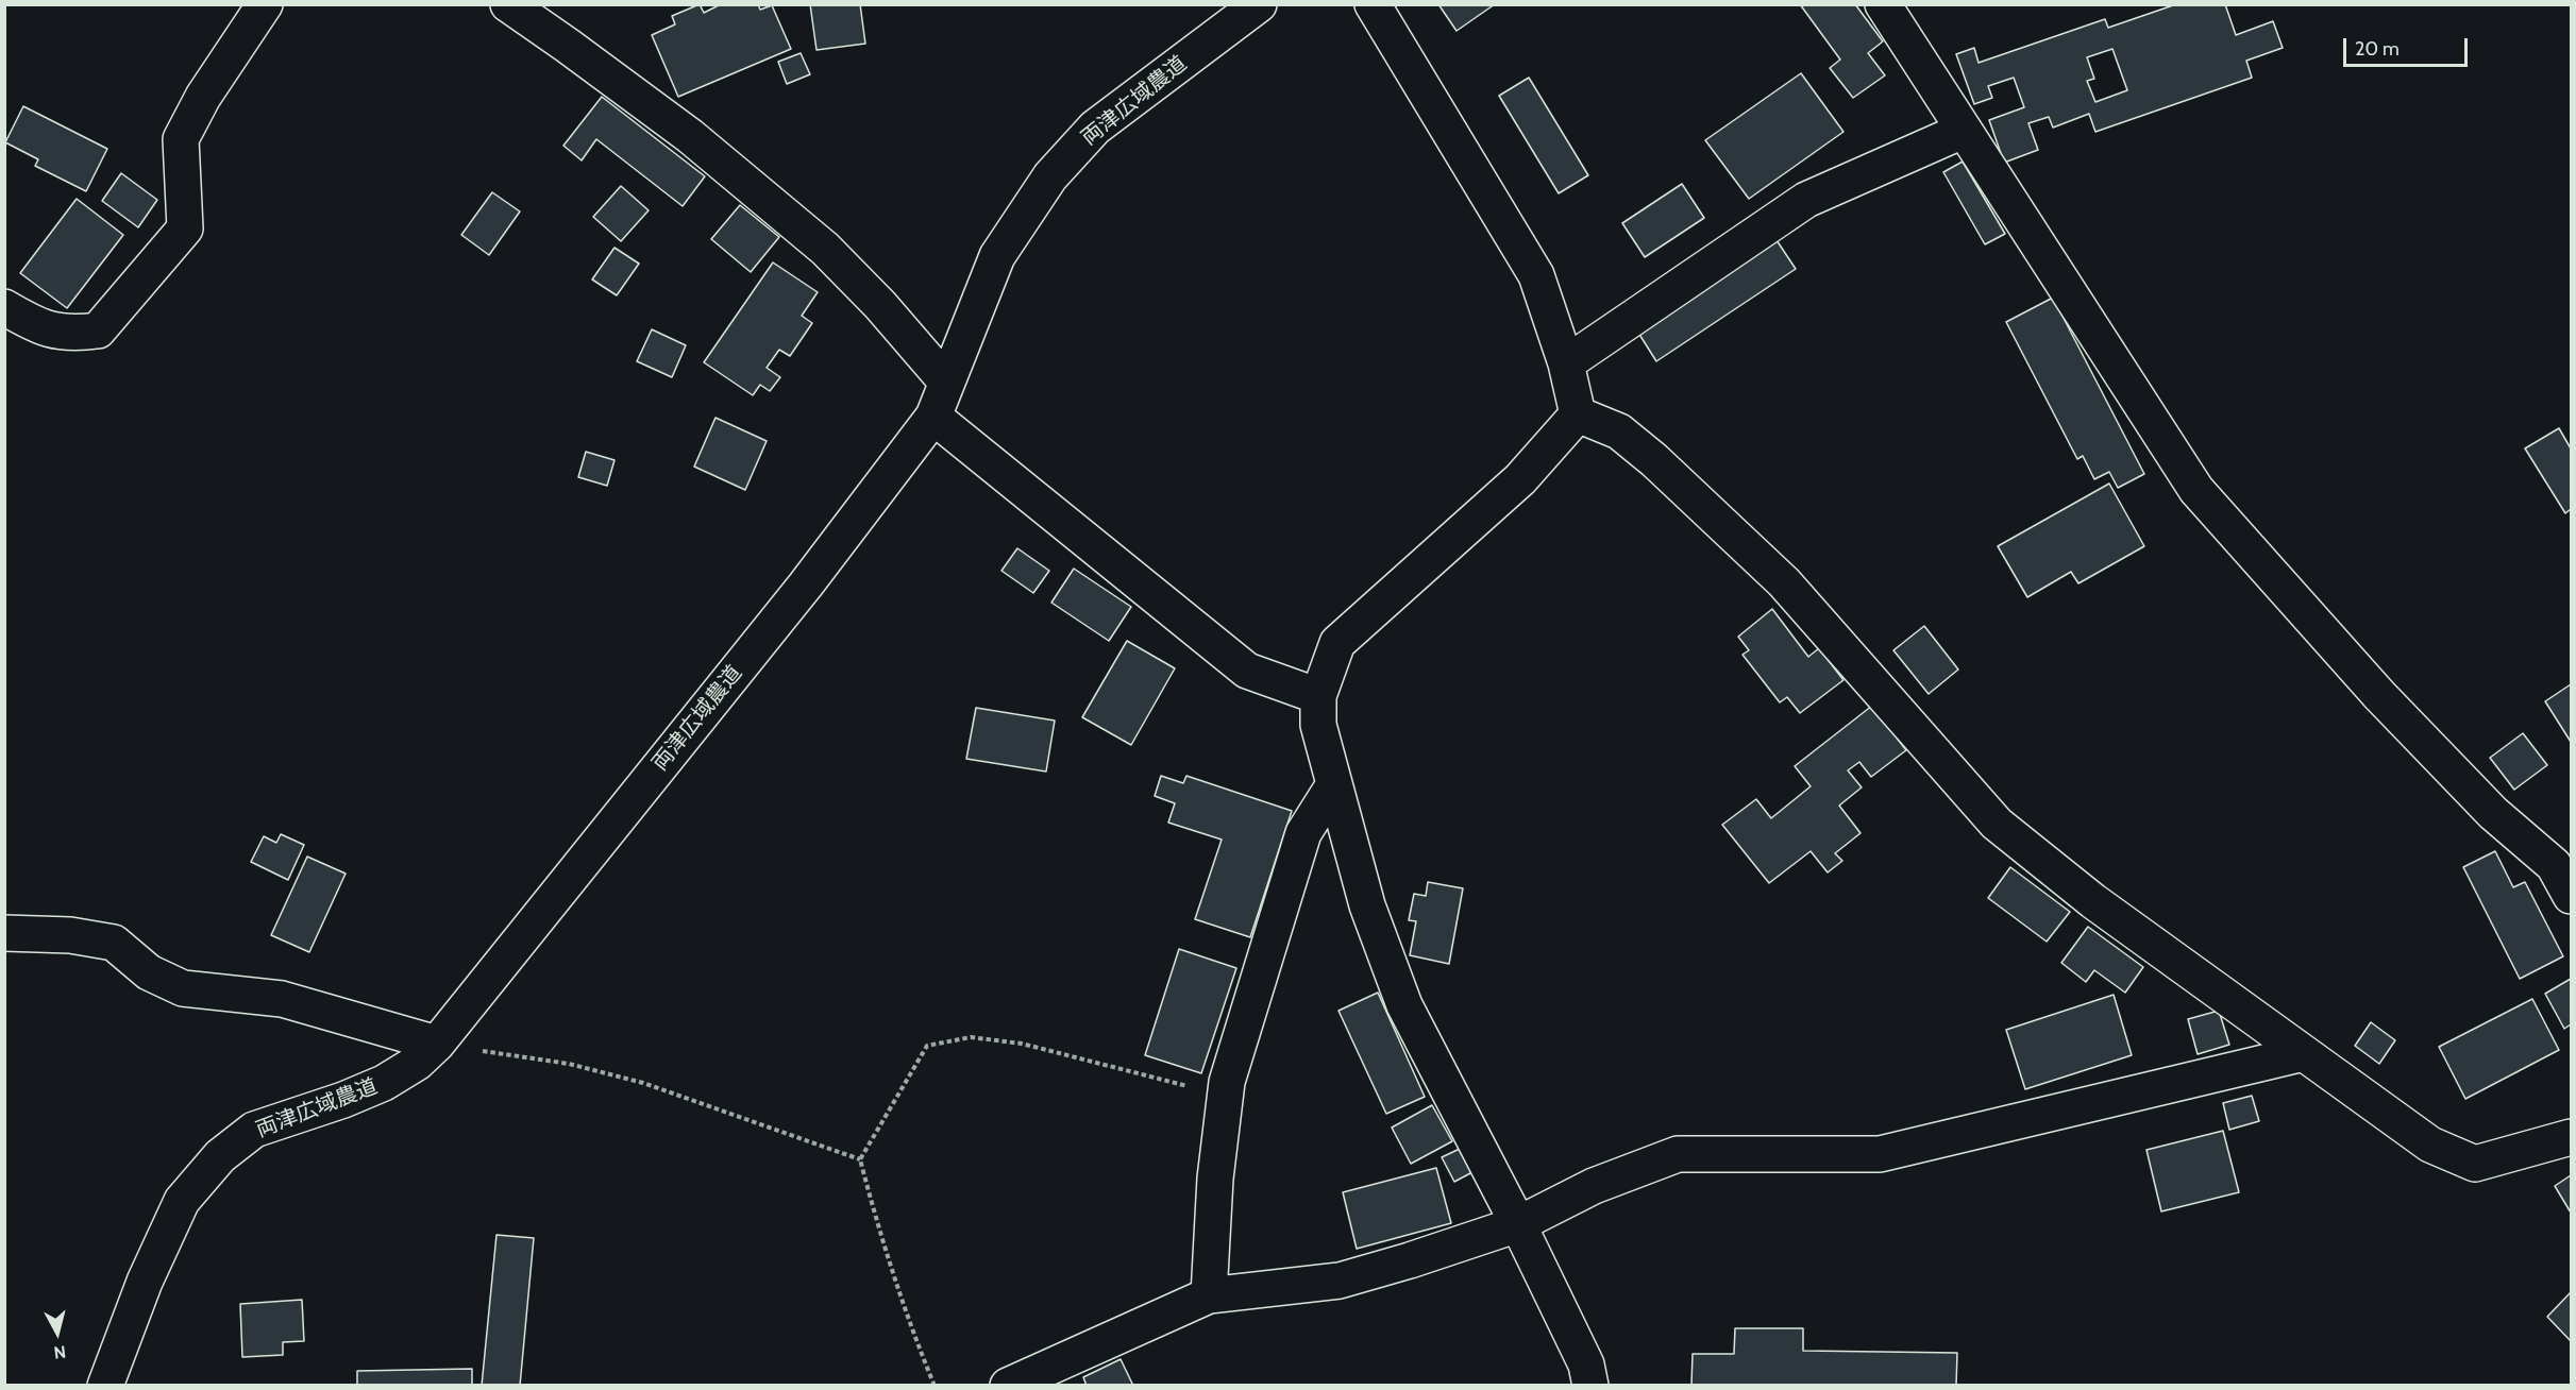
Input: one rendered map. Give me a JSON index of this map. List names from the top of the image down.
{
  "streets": {
    "street": ["両津広域農道"]
  },
  "scale_bar": "20 m",
  "north": "bottom"
}
